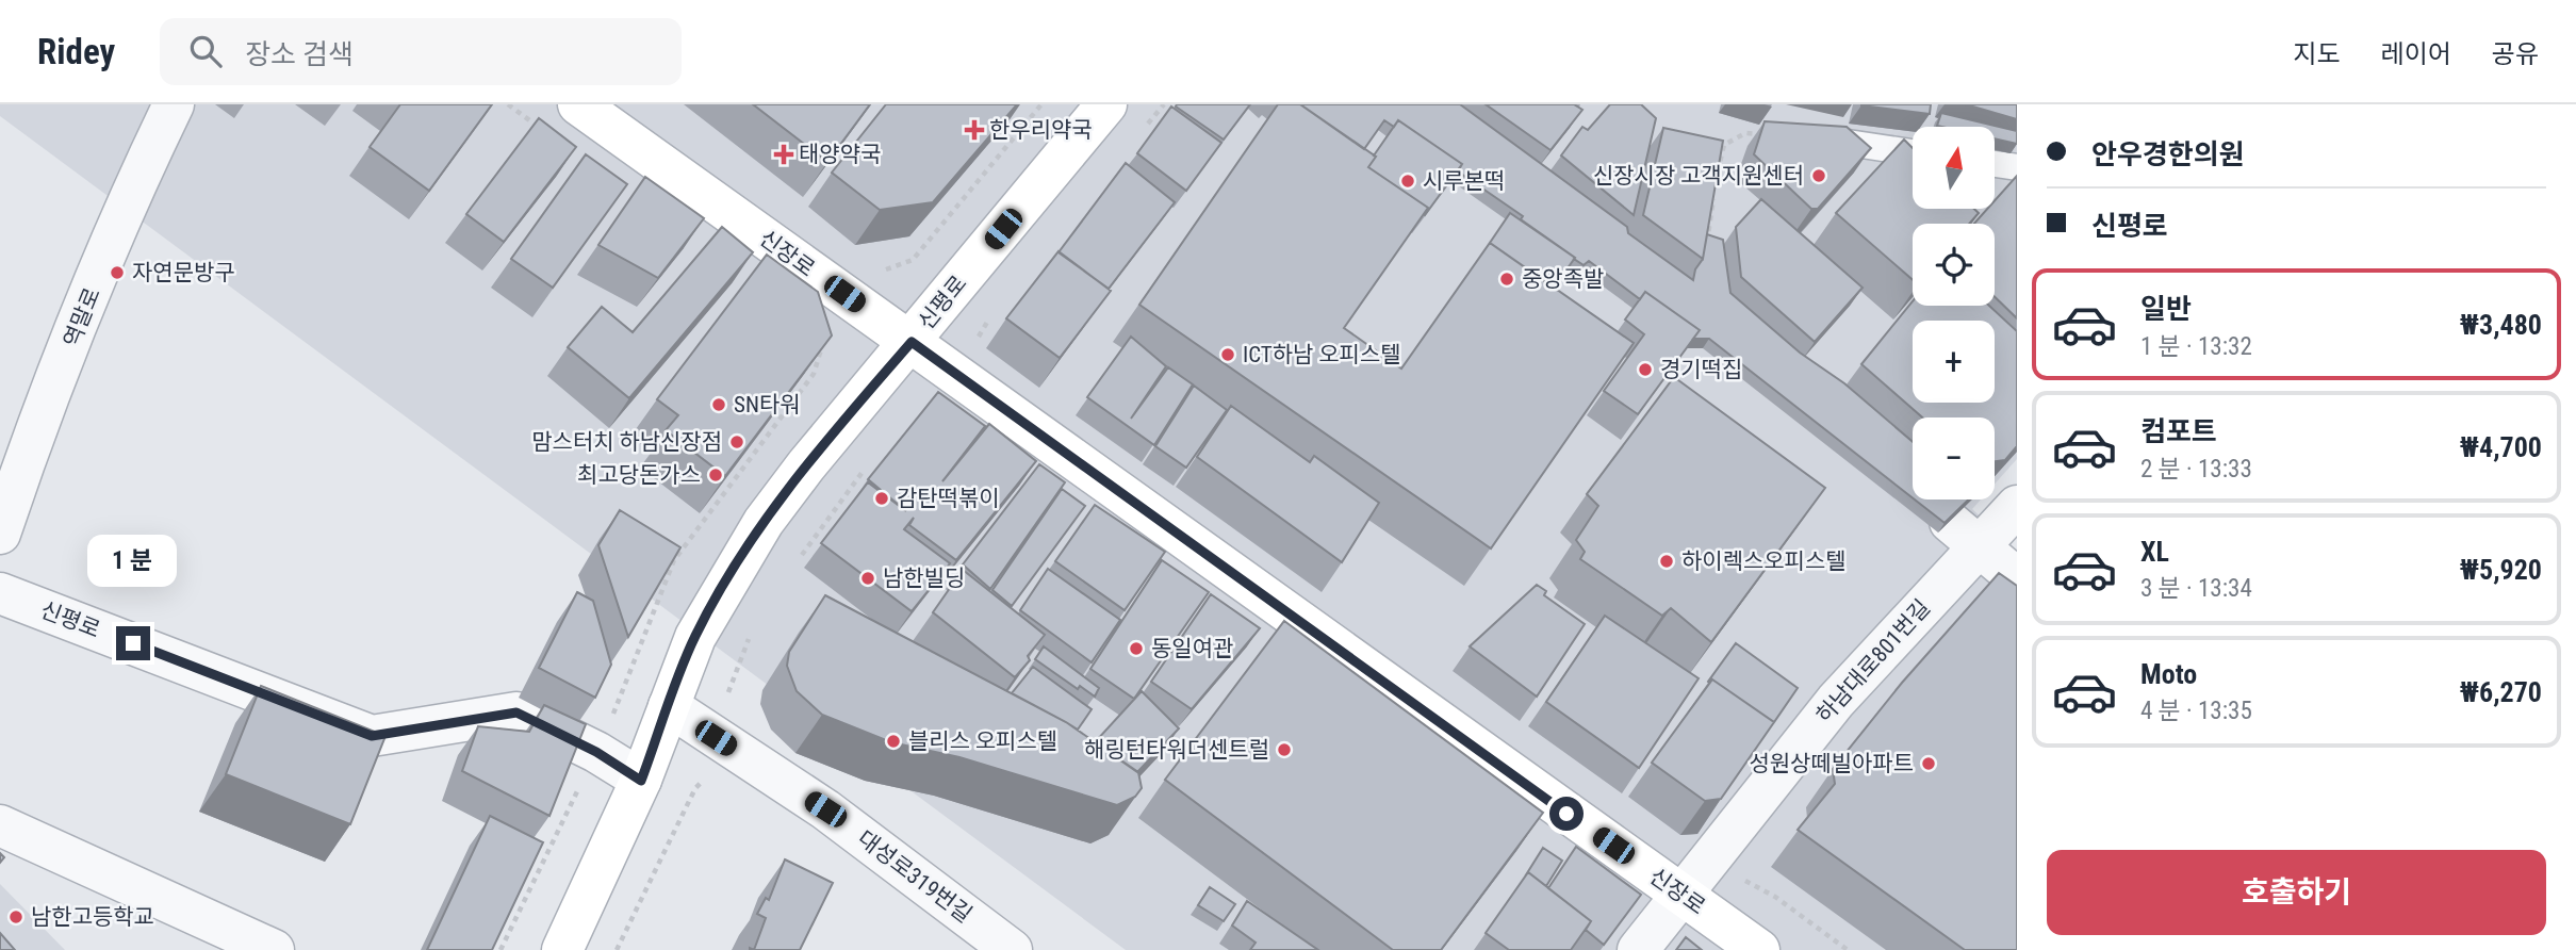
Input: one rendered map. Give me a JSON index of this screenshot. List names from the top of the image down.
{
  "streets": {
    "street": [
      "신장로",
      "신평로",
      "역말로",
      "하남대로801번길",
      "대성로319번길"
    ]
  },
  "crossings": [
    ["신장로", "신평로"],
    ["신장로", "하남대로801번길"],
    ["신평로", "대성로319번길"]
  ],
  "places": {
    "health": ["한우리약국", "태양약국"],
    "other": [
      "신장시장 고객지원센터",
      "시루본떡",
      "자연문방구",
      "중앙족발",
      "ICT하남 오피스텔",
      "경기떡집",
      "SN타워",
      "맘스터치 하남신장점",
      "최고당돈가스",
      "감탄떡볶이",
      "하이렉스오피스텔",
      "남한빌딩",
      "동일여관",
      "블리스 오피스텔",
      "해링턴타워더센트럴",
      "성원상떼빌아파트",
      "남한고등학교"
    ]
  },
  "north": "top",
  "page": {
    "header": "Ridey",
    "search": "장소 검색",
    "nav": ["지도", "레이어", "공유"],
    "banner": ["안우경한의원", "신평로"],
    "map_buttons": ["+", "−"],
    "list": [
      {
        "name": "일반",
        "note": "1 분 · 13:32",
        "value": "₩3,480"
      },
      {
        "name": "컴포트",
        "note": "2 분 · 13:33",
        "value": "₩4,700"
      },
      {
        "name": "XL",
        "note": "3 분 · 13:34",
        "value": "₩5,920"
      },
      {
        "name": "Moto",
        "note": "4 분 · 13:35",
        "value": "₩6,270"
      }
    ],
    "bubble": "1 분",
    "buttons": "호출하기"
  }
}
